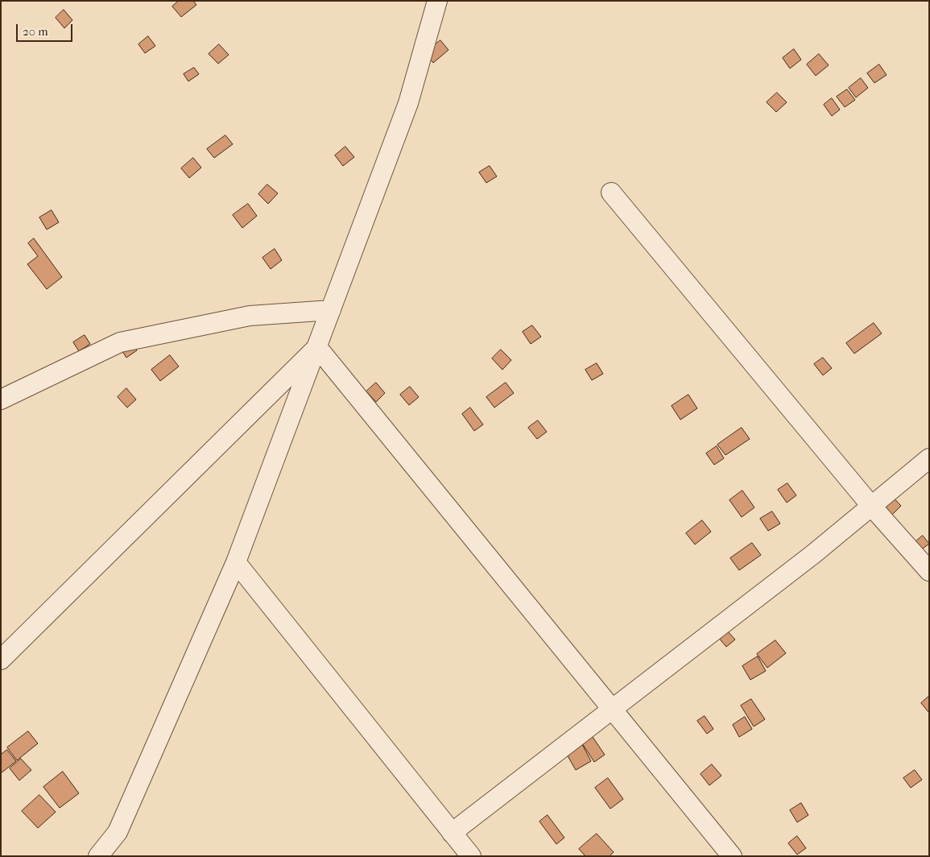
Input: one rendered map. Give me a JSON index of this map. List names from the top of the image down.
{
  "scale_bar": "20 m"
}
